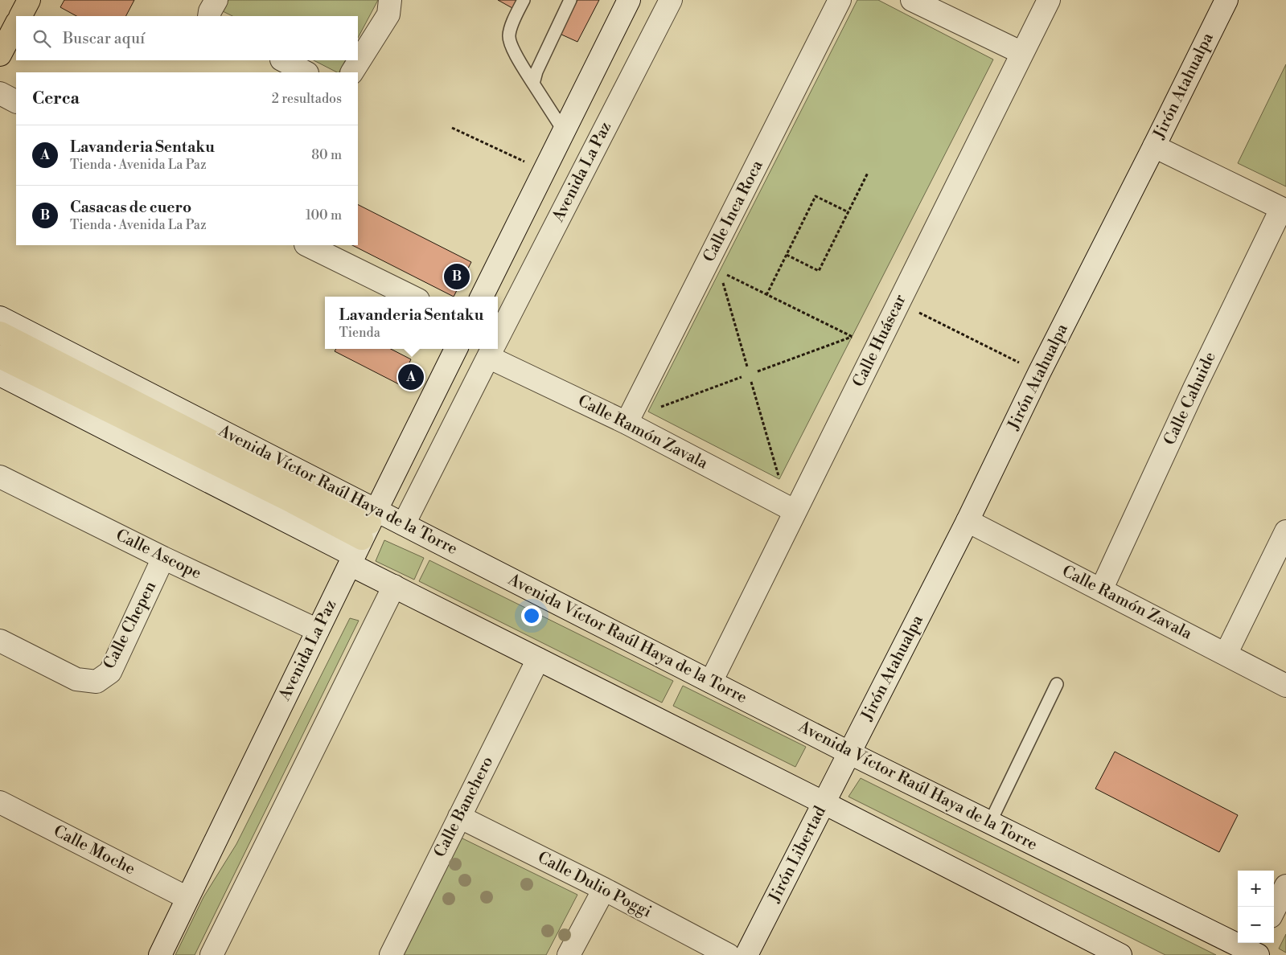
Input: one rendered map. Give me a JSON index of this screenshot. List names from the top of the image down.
{
  "streets": {
    "street": [
      "Jirón Atahualpa",
      "Avenida La Paz",
      "Calle Inca Roca",
      "Calle Huáscar",
      "Calle Cahuide",
      "Calle Ramón Zavala",
      "Avenida Víctor Raúl Haya de la Torre",
      "Calle Ascope",
      "Calle Chepen",
      "Calle Banchero",
      "Calle Moche",
      "Jirón Libertad",
      "Calle Dulio Poggi"
    ]
  },
  "crossings": [
    ["Jirón Atahualpa", "Calle Ramón Zavala"],
    ["Jirón Atahualpa", "Avenida Víctor Raúl Haya de la Torre"],
    ["Jirón Atahualpa", "Jirón Libertad"],
    ["Avenida La Paz", "Calle Ramón Zavala"],
    ["Avenida La Paz", "Avenida Víctor Raúl Haya de la Torre"],
    ["Avenida La Paz", "Calle Ascope"],
    ["Avenida La Paz", "Calle Moche"],
    ["Calle Inca Roca", "Calle Ramón Zavala"],
    ["Calle Huáscar", "Calle Ramón Zavala"],
    ["Calle Huáscar", "Avenida Víctor Raúl Haya de la Torre"],
    ["Calle Cahuide", "Calle Ramón Zavala"],
    ["Avenida Víctor Raúl Haya de la Torre", "Calle Banchero"],
    ["Avenida Víctor Raúl Haya de la Torre", "Jirón Libertad"],
    ["Calle Ascope", "Calle Chepen"],
    ["Calle Banchero", "Calle Dulio Poggi"]
  ],
  "page": {
    "search": "Buscar aquí",
    "heading": ["Cerca", "2 resultados"],
    "list": [
      {
        "mark": "A",
        "name": "Lavanderia Sentaku",
        "note": "Tienda · Avenida La Paz",
        "value": "80 m"
      },
      {
        "mark": "B",
        "name": "Casacas de cuero",
        "note": "Tienda · Avenida La Paz",
        "value": "100 m"
      }
    ],
    "pins": ["B", "A"],
    "popup": ["Lavanderia Sentaku", "Tienda"],
    "map_buttons": ["+", "−"]
  }
}
